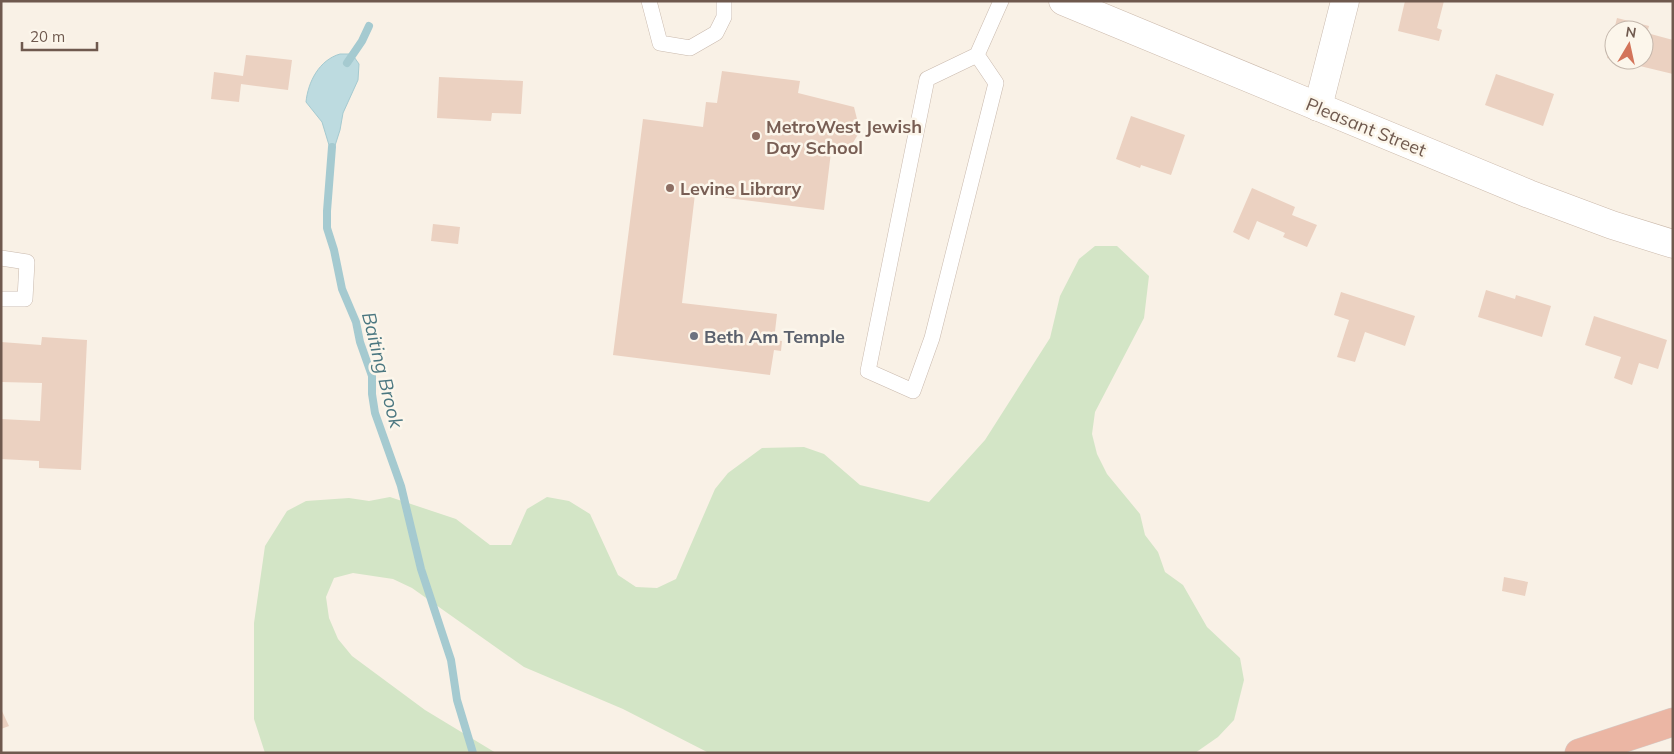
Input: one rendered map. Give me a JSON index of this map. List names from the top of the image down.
{
  "streets": {
    "main road": ["Pleasant Street"]
  },
  "water": ["Baiting Brook"],
  "places": ["MetroWest Jewish Day School", "Levine Library", "Beth Am Temple"],
  "scale_bar": "20 m",
  "north": "top"
}
